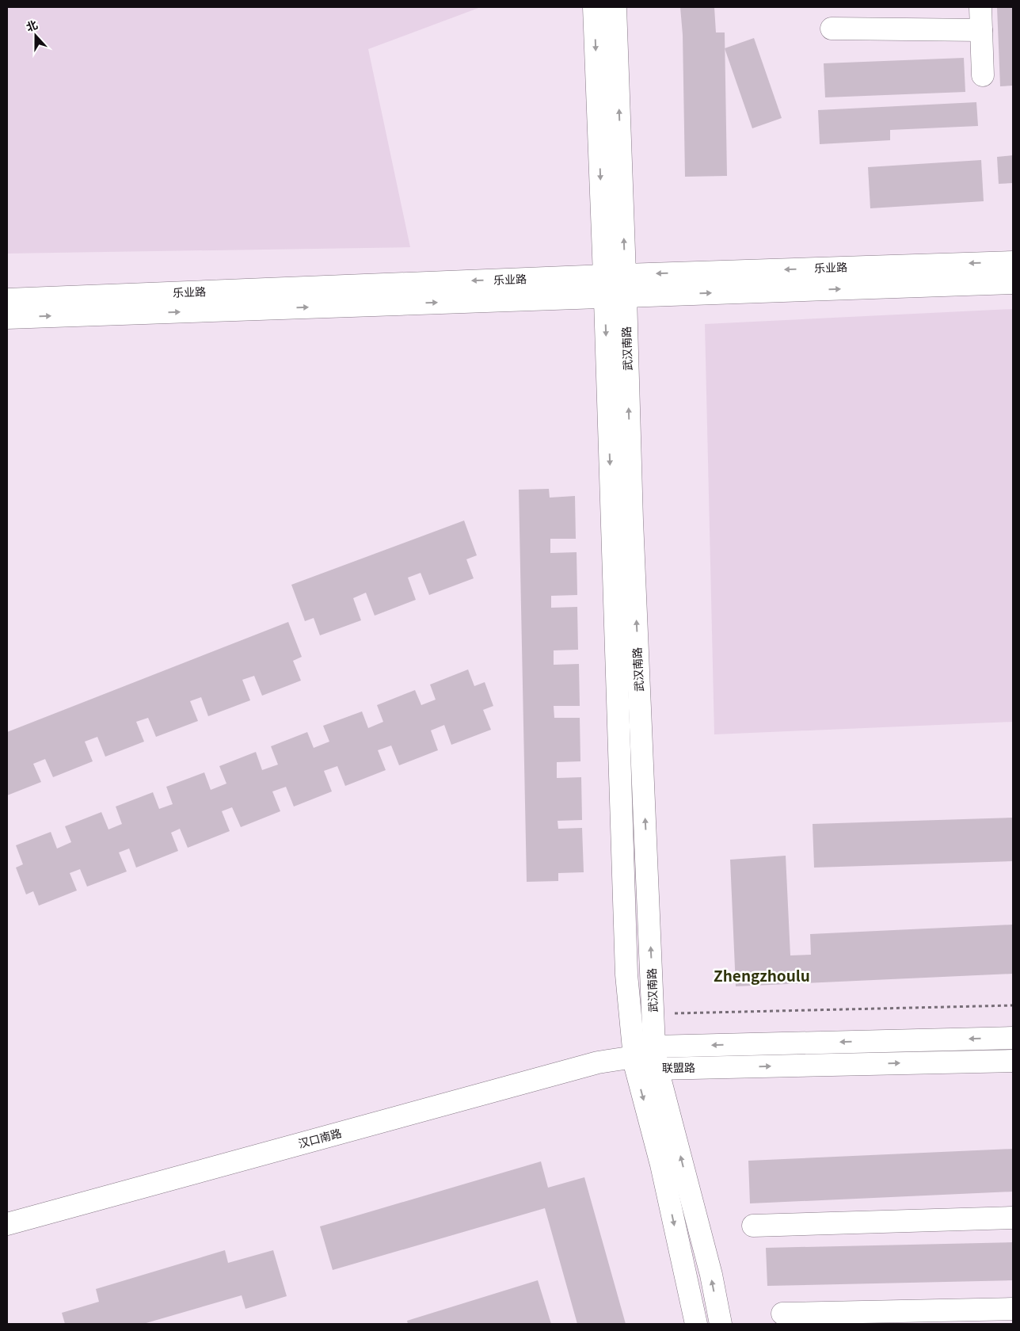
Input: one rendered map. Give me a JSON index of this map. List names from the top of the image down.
{
  "streets": {
    "main road": [
      "乐业路",
      "武汉南路",
      "联盟路",
      "汉口南路"
    ]
  },
  "crossings": [
    ["乐业路", "武汉南路"],
    ["武汉南路", "联盟路"],
    ["武汉南路", "汉口南路"],
    ["联盟路", "汉口南路"]
  ],
  "districts": ["Zhengzhoulu"],
  "north": "top"
}
